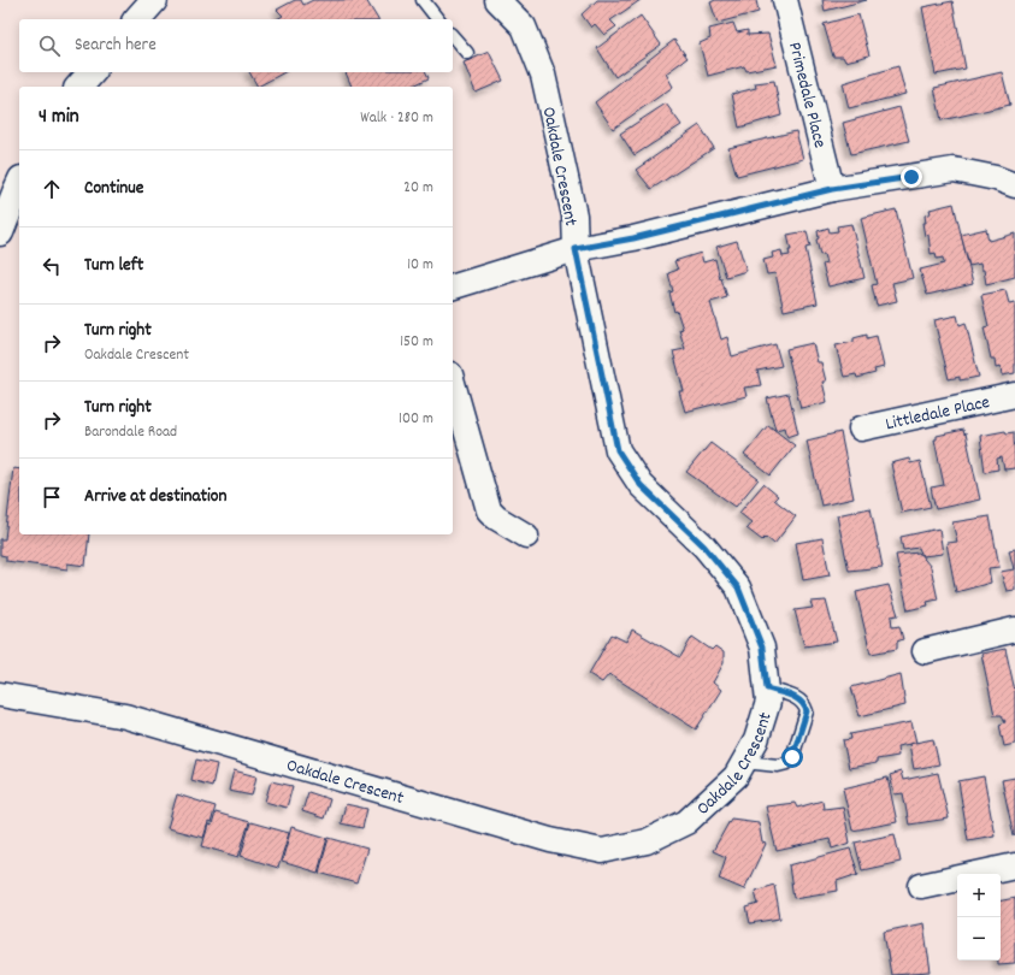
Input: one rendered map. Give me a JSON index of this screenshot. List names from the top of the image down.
{
  "streets": {
    "street": ["Primedale Place", "Oakdale Crescent", "Littledale Place"]
  },
  "page": {
    "search": "Search here",
    "heading": ["4 min", "Walk · 280 m"],
    "list": [
      ["Continue", "20 m"],
      ["Turn left", "10 m"],
      ["Turn right", "Oakdale Crescent", "150 m"],
      ["Turn right", "Barondale Road", "100 m"],
      "Arrive at destination"
    ],
    "map_buttons": ["+", "−"]
  }
}
